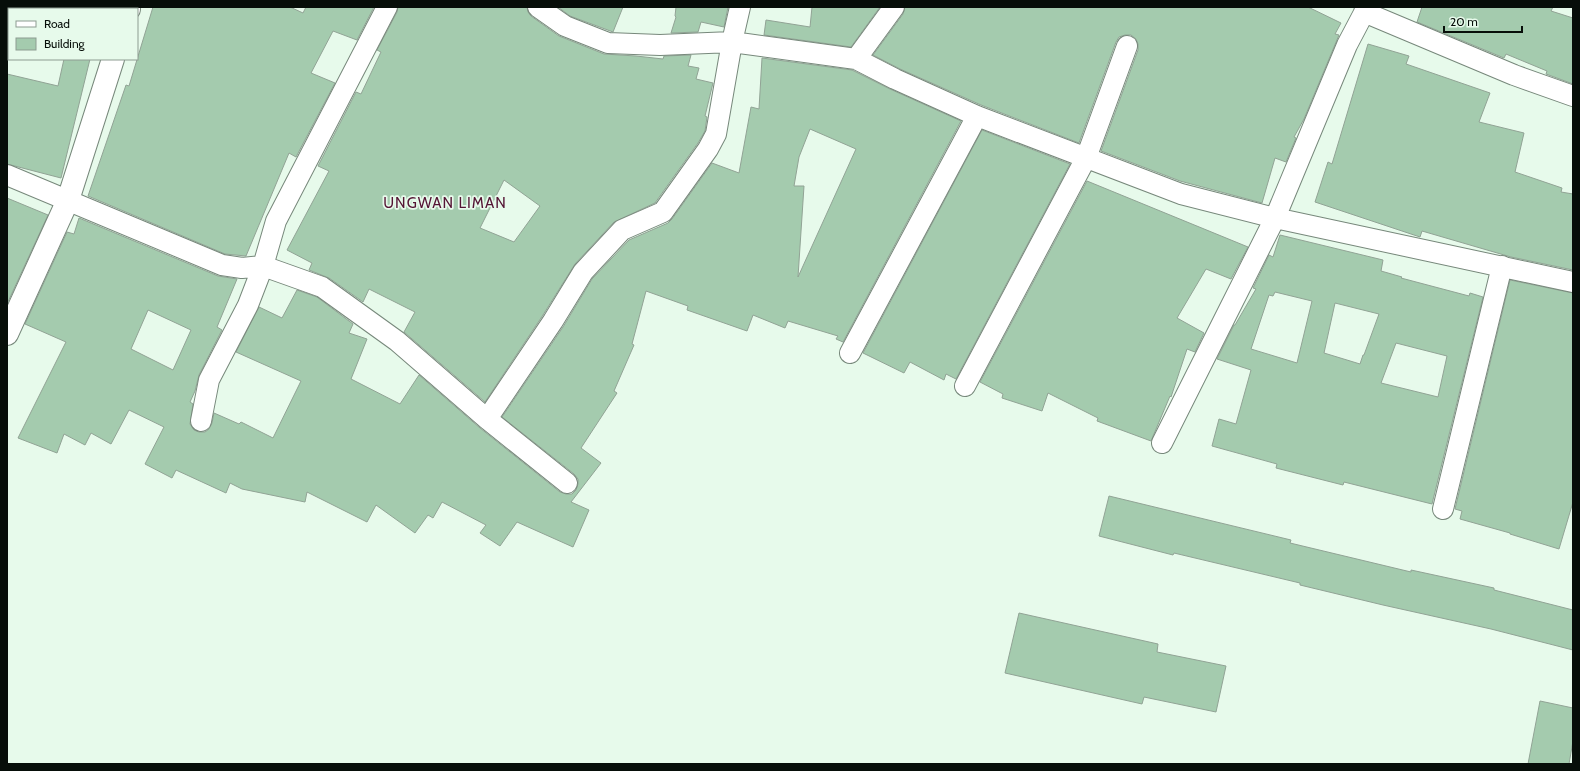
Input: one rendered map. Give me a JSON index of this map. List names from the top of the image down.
{
  "districts": ["UNGWAN LIMAN"],
  "legend": ["Road", "Building"],
  "scale_bar": "20 m"
}
